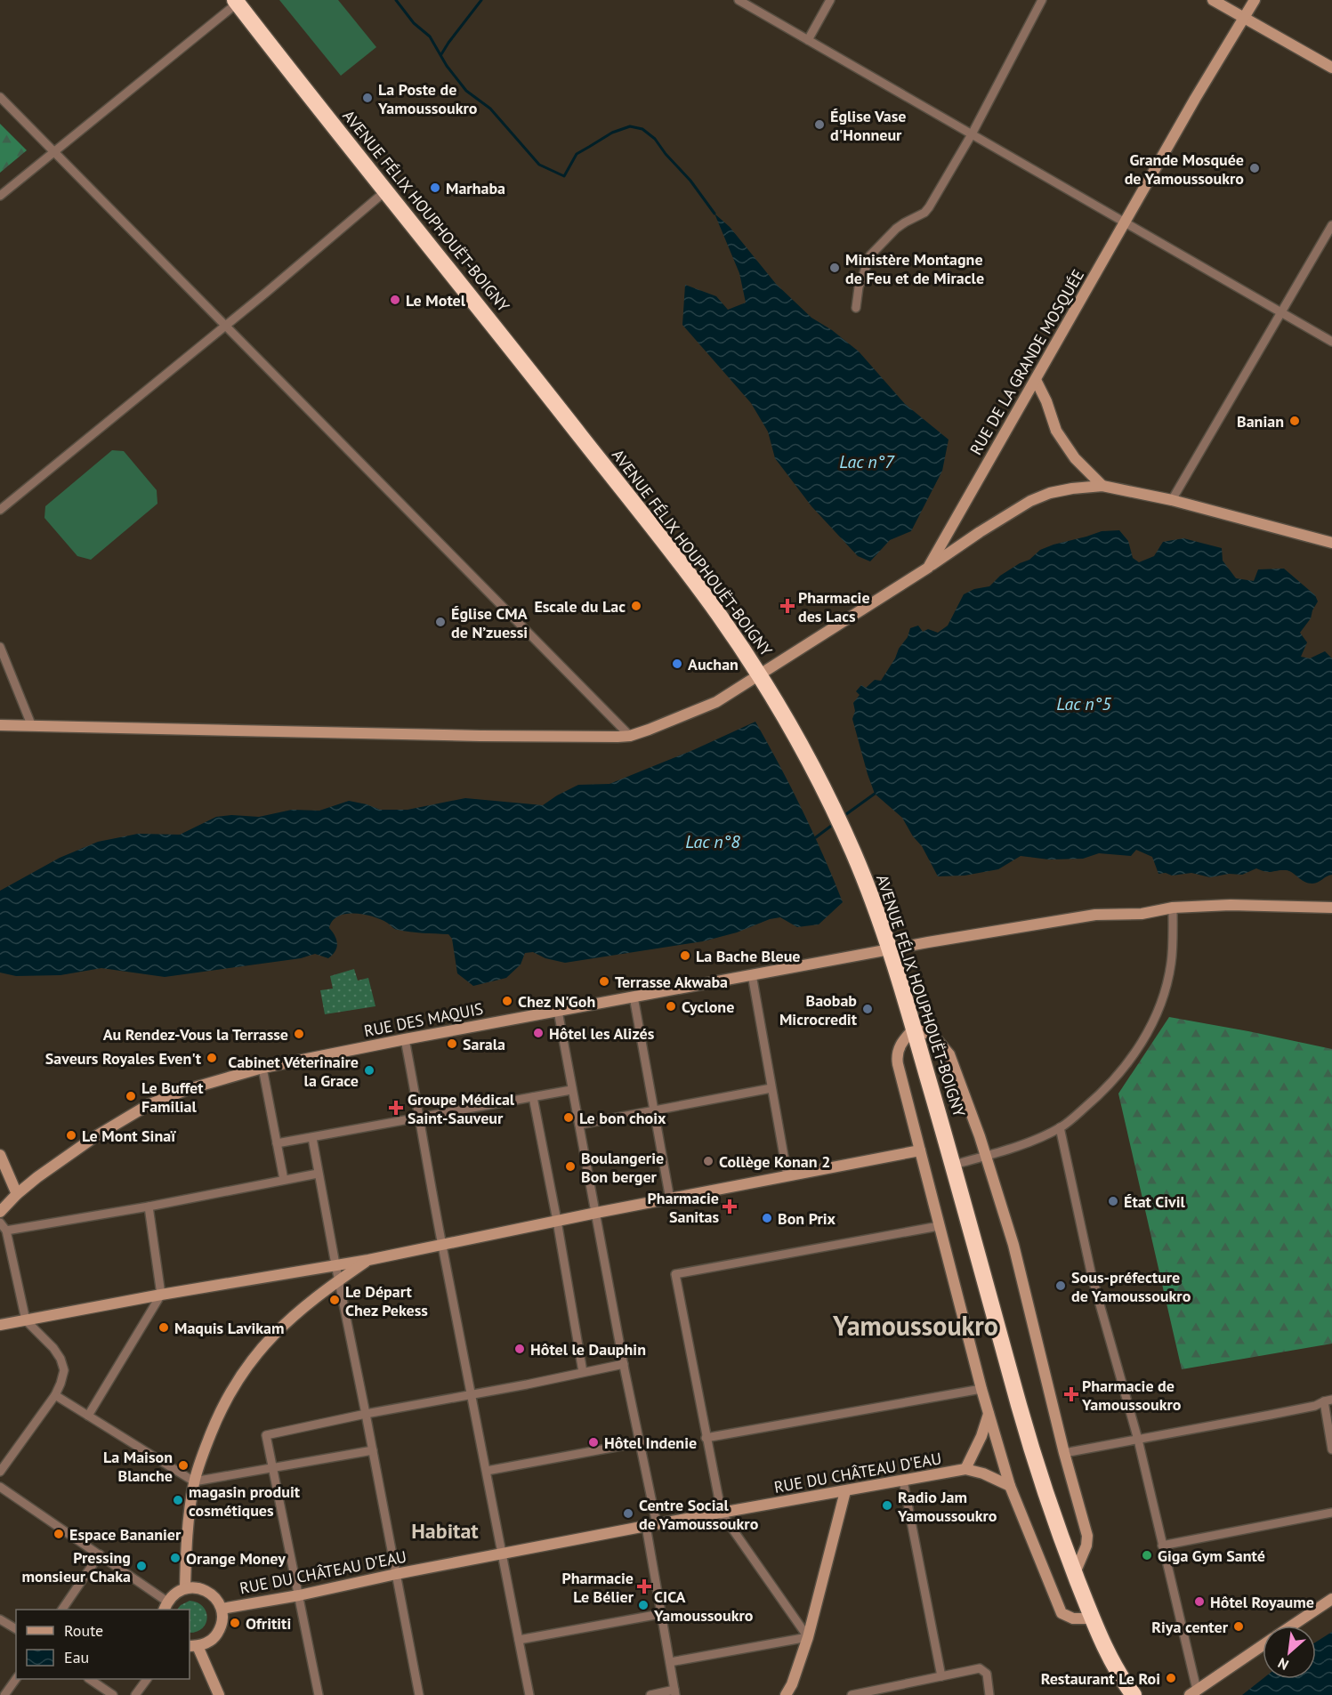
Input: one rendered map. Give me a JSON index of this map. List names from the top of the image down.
{
  "streets": {
    "highway": ["AVENUE FÉLIX HOUPHOUËT-BOIGNY"],
    "street": ["RUE DE LA GRANDE MOSQUÉE", "RUE DES MAQUIS", "RUE DU CHÂTEAU D'EAU"]
  },
  "crossings": [
    ["AVENUE FÉLIX HOUPHOUËT-BOIGNY", "RUE DE LA GRANDE MOSQUÉE"],
    ["AVENUE FÉLIX HOUPHOUËT-BOIGNY", "RUE DES MAQUIS"]
  ],
  "districts": ["Yamoussoukro", "Habitat"],
  "water": ["Lac n°7", "Lac n°5", "Lac n°8"],
  "places": {
    "other": [
      "La Poste de Yamoussoukro",
      "Église Vase d'Honneur",
      "Grande Mosquée de Yamoussoukro",
      "Marhaba",
      "Ministère Montagne de Feu et de Miracle",
      "Le Motel",
      "Banian",
      "Escale du Lac",
      "Église CMA de N’zuessi",
      "Auchan",
      "La Bache Bleue",
      "Terrasse Akwaba",
      "Chez N'Goh",
      "Cyclone",
      "Baobab Microcredit",
      "Hôtel les Alizés",
      "Au Rendez-Vous la Terrasse",
      "Sarala",
      "Saveurs Royales Even't",
      "Cabinet Véterinaire la Grace",
      "Le Buffet Familial",
      "Le bon choix",
      "Le Mont Sinaï",
      "Collège Konan 2",
      "Boulangerie Bon berger",
      "État Civil",
      "Bon Prix",
      "Sous-préfecture de Yamoussoukro",
      "Le Départ Chez Pekess",
      "Maquis Lavikam",
      "Hôtel le Dauphin",
      "Hôtel Indenie",
      "La Maison Blanche",
      "magasin produit cosmétiques",
      "Radio Jam Yamoussoukro",
      "Centre Social de Yamoussoukro",
      "Espace Bananier",
      "Giga Gym Santé",
      "Orange Money",
      "Pressing monsieur Chaka",
      "Hôtel Royaume",
      "CICA Yamoussoukro",
      "Ofrititi",
      "Riya center",
      "Restaurant Le Roi"
    ],
    "health": [
      "Pharmacie des Lacs",
      "Groupe Médical Saint-Sauveur",
      "Pharmacie Sanitas",
      "Pharmacie de Yamoussoukro",
      "Pharmacie Le Bélier"
    ]
  },
  "legend": ["Route", "Eau"],
  "north": "bottom left"
}
